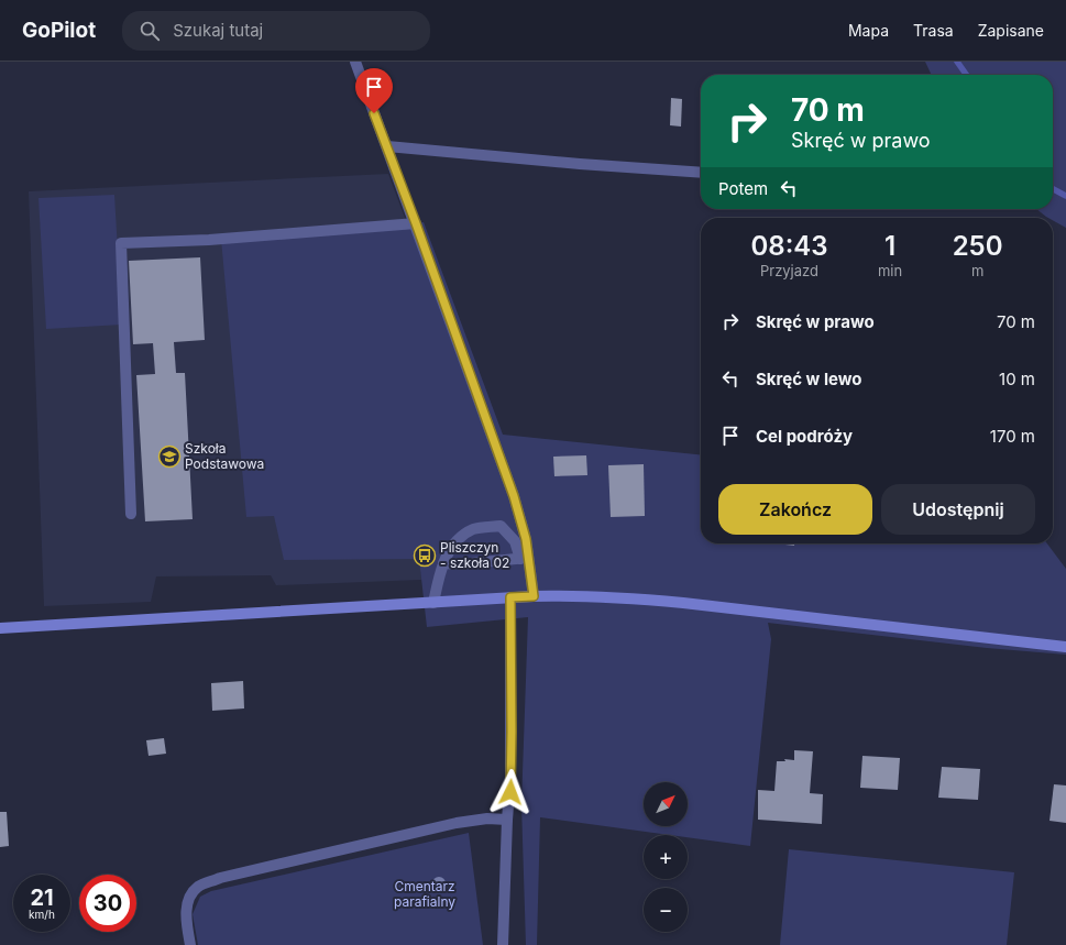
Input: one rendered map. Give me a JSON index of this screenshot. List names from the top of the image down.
{
  "parks": ["Cmentarz parafialny"],
  "places": {
    "school or university": ["Szkoła Podstawowa"],
    "bus stop": ["Pliszczyn - szkoła 02"]
  },
  "north": "top right",
  "page": {
    "header": "GoPilot",
    "search": "Szukaj tutaj",
    "nav": ["Mapa", "Trasa", "Zapisane"],
    "turn": ["70 m", "Skręć w prawo"],
    "then": "Potem",
    "eta": [
      "08:43",
      "Przyjazd",
      "1",
      "min",
      "250",
      "m"
    ],
    "list": [
      {
        "name": "Skręć w prawo",
        "value": "70 m"
      },
      {
        "name": "Skręć w lewo",
        "value": "10 m"
      },
      {
        "name": "Cel podróży",
        "value": "170 m"
      }
    ],
    "buttons": ["Zakończ", "Udostępnij"],
    "map_buttons": ["+", "−"],
    "speed": "21 km/h",
    "limit": "30"
  }
}
